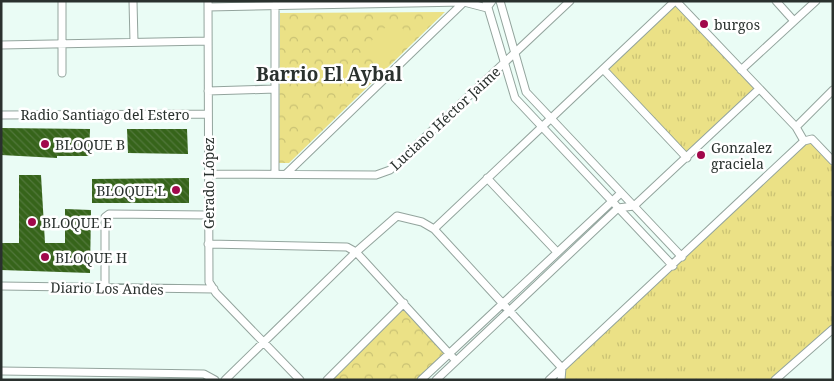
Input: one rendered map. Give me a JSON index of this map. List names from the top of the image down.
{
  "streets": {
    "street": [
      "Radio Santiago del Estero",
      "Luciano Héctor Jaime",
      "Gerado López",
      "Diario Los Andes"
    ]
  },
  "crossings": [
    ["Radio Santiago del Estero", "Gerado López"],
    ["Luciano Héctor Jaime", "Gerado López"],
    ["Gerado López", "Diario Los Andes"]
  ],
  "districts": ["Barrio El Aybal"],
  "places": [
    "burgos",
    "BLOQUE B",
    "Gonzalez graciela",
    "BLOQUE L",
    "BLOQUE E",
    "BLOQUE H"
  ]
}
